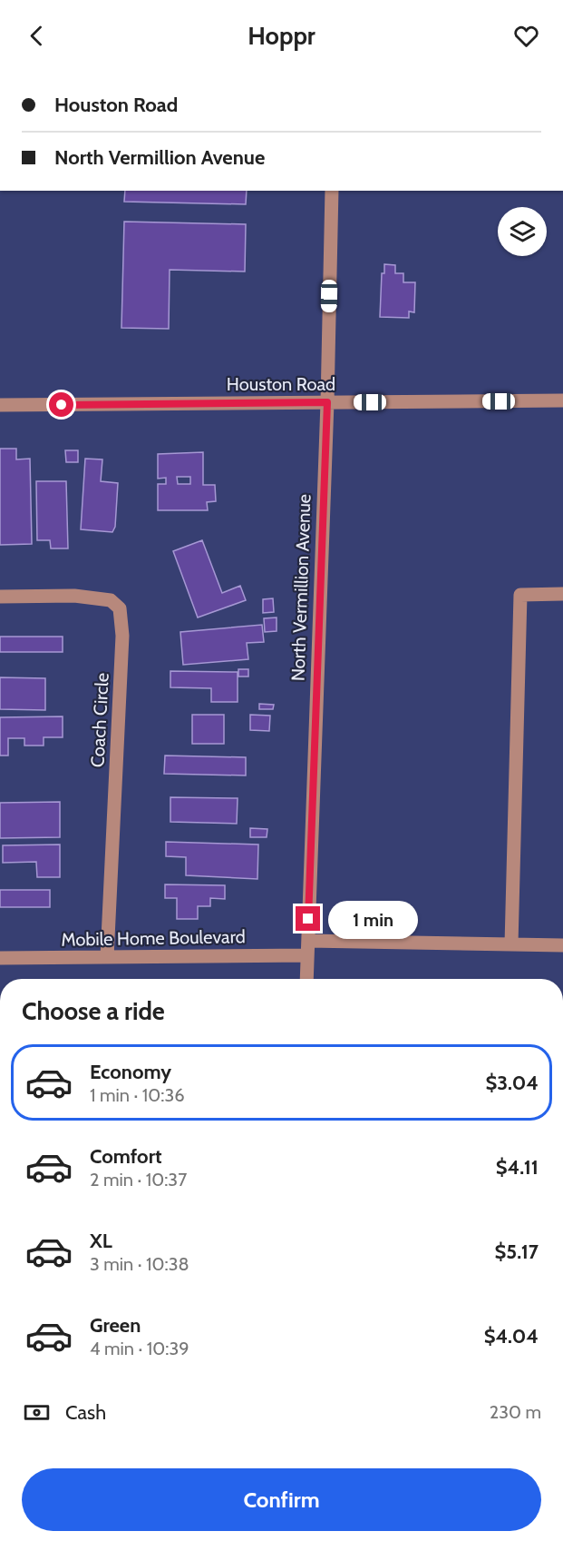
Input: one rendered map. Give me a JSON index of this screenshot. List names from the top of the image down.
{
  "streets": {
    "street": [
      "Houston Road",
      "North Vermillion Avenue",
      "Coach Circle",
      "Mobile Home Boulevard"
    ]
  },
  "crossings": [
    ["Houston Road", "North Vermillion Avenue"],
    ["North Vermillion Avenue", "Mobile Home Boulevard"],
    ["Coach Circle", "Mobile Home Boulevard"]
  ],
  "page": {
    "header": "Hoppr",
    "banner": ["Houston Road", "North Vermillion Avenue"],
    "bubble": "1 min",
    "heading": "Choose a ride",
    "list": [
      {
        "name": "Economy",
        "note": "1 min · 10:36",
        "value": "$3.04"
      },
      {
        "name": "Comfort",
        "note": "2 min · 10:37",
        "value": "$4.11"
      },
      {
        "name": "XL",
        "note": "3 min · 10:38",
        "value": "$5.17"
      },
      {
        "name": "Green",
        "note": "4 min · 10:39",
        "value": "$4.04"
      }
    ],
    "pay": ["Cash", "230 m"],
    "buttons": "Confirm"
  }
}
